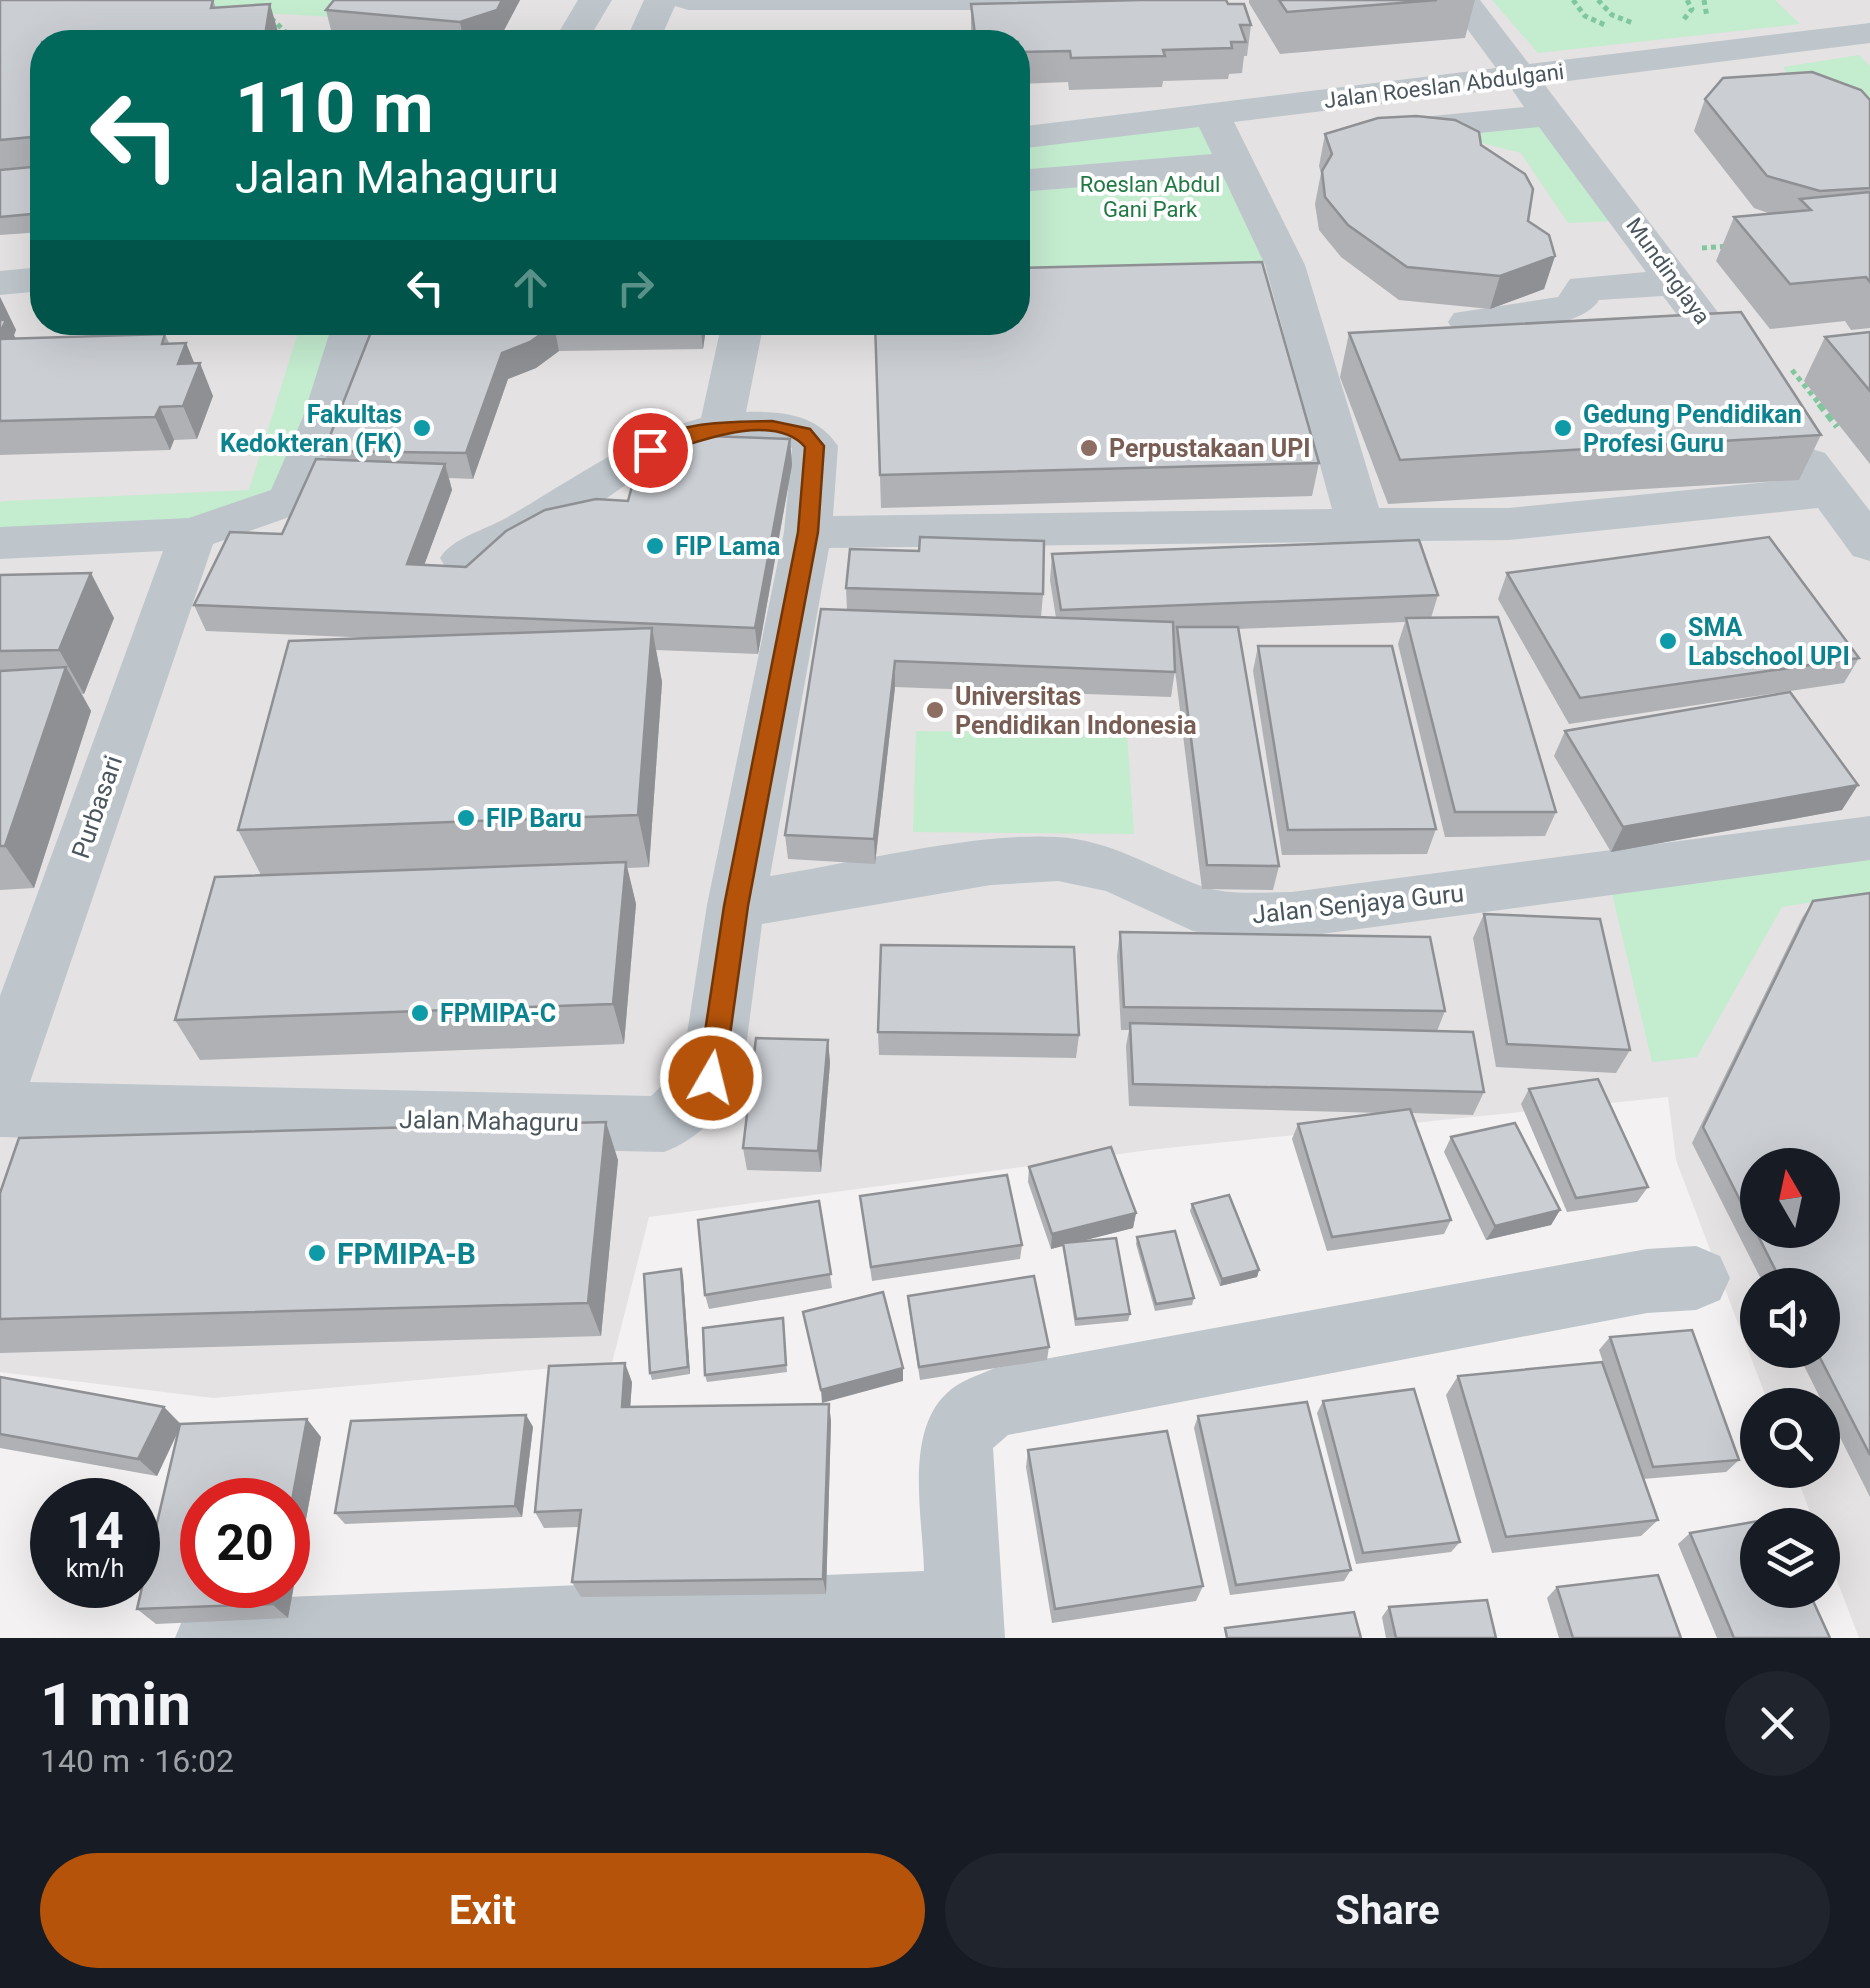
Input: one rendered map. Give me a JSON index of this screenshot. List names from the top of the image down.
{
  "streets": {
    "street": [
      "Jalan Roeslan Abdulgani",
      "Mundinglaya",
      "Purbasari",
      "Jalan Senjaya Guru",
      "Jalan Mahaguru"
    ]
  },
  "crossings": [
    ["Jalan Roeslan Abdulgani", "Mundinglaya"],
    ["Jalan Senjaya Guru", "Jalan Mahaguru"]
  ],
  "parks": ["Roeslan Abdul Gani Park"],
  "places": [
    "Fakultas Kedokteran (FK)",
    "Gedung Pendidikan Profesi Guru",
    "Perpustakaan UPI",
    "FIP Lama",
    "SMA Labschool UPI",
    "Universitas Pendidikan Indonesia",
    "FIP Baru",
    "FPMIPA-C",
    "FPMIPA-B"
  ],
  "north": "top",
  "page": {
    "turn": ["110 m", "Jalan Mahaguru"],
    "speed": "14 km/h",
    "limit": "20",
    "heading": ["1 min", "140 m · 16:02"],
    "buttons": ["Exit", "Share"]
  }
}
